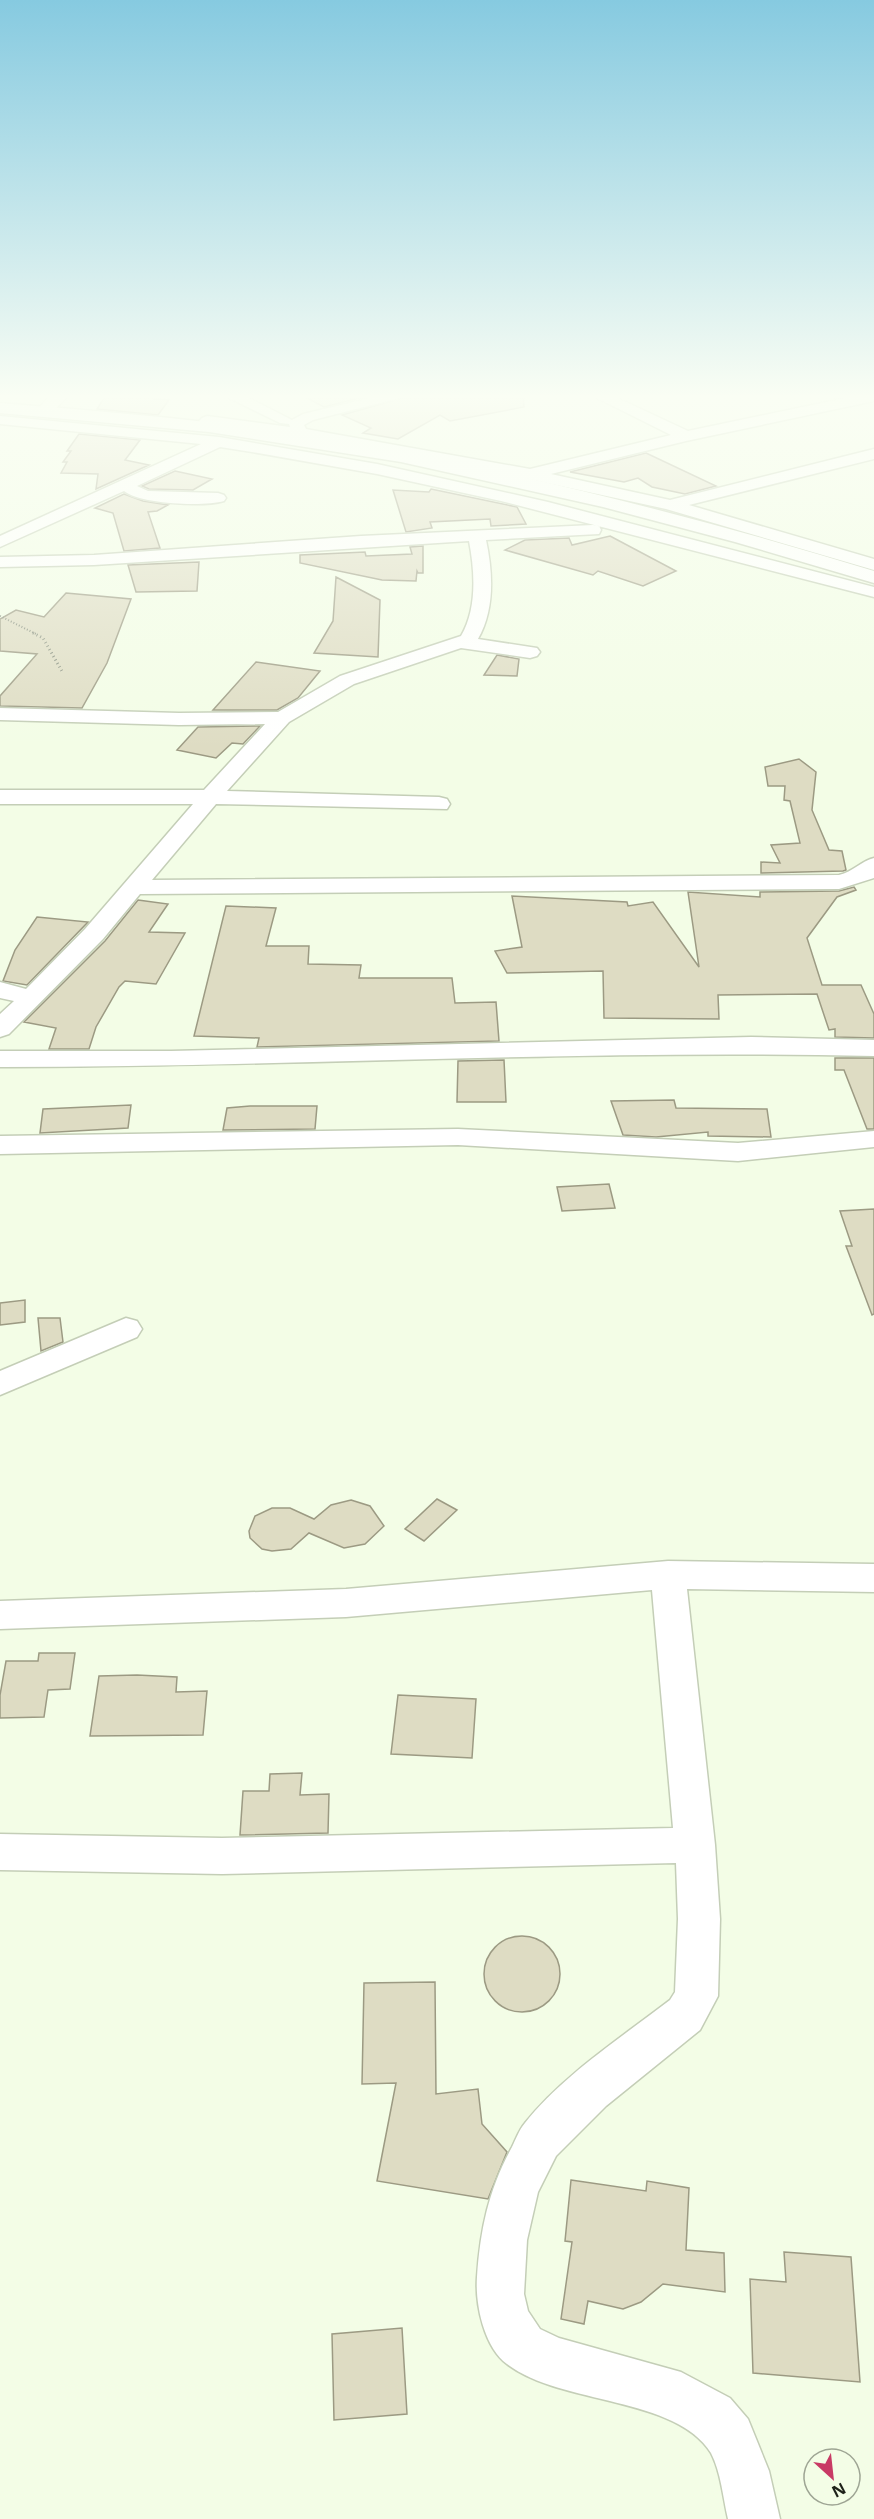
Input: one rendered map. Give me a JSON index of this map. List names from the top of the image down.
{
  "north": "bottom right"
}
